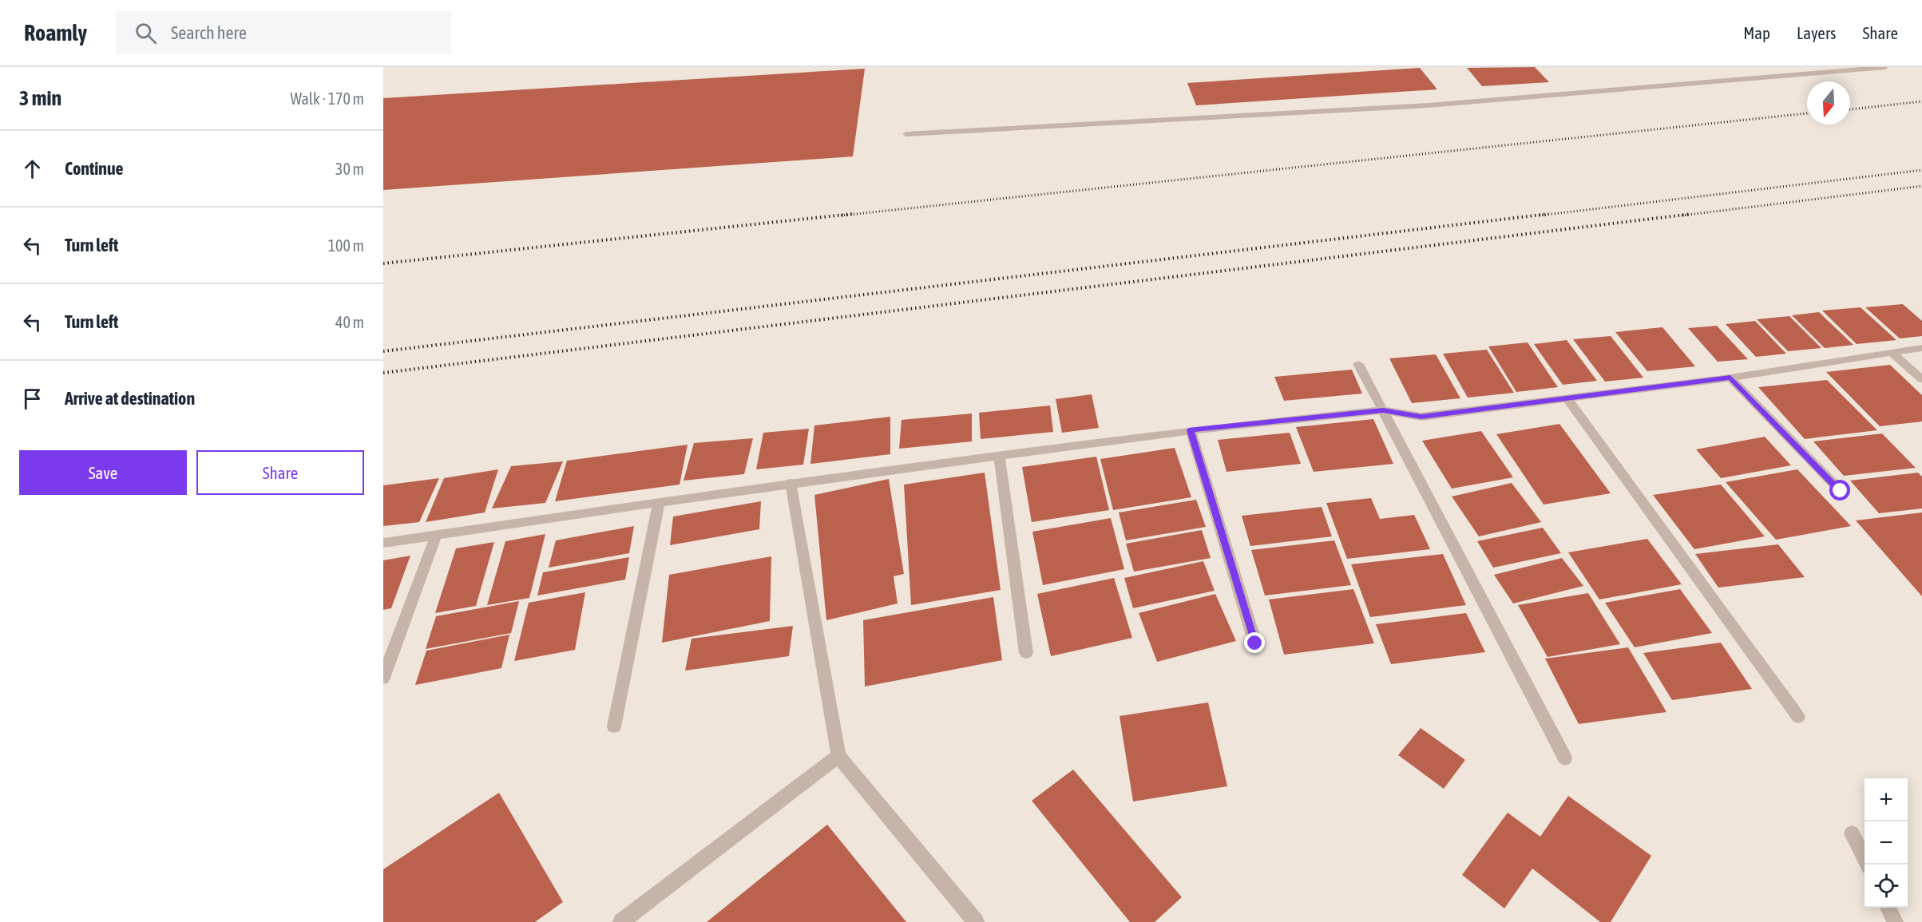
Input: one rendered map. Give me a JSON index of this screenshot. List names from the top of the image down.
{
  "north": "bottom",
  "page": {
    "header": "Roamly",
    "search": "Search here",
    "nav": ["Map", "Layers", "Share"],
    "heading": ["3 min", "Walk · 170 m"],
    "list": [
      ["Continue", "30 m"],
      ["Turn left", "100 m"],
      ["Turn left", "40 m"],
      "Arrive at destination"
    ],
    "buttons": ["Save", "Share"],
    "map_buttons": ["+", "−"]
  }
}
